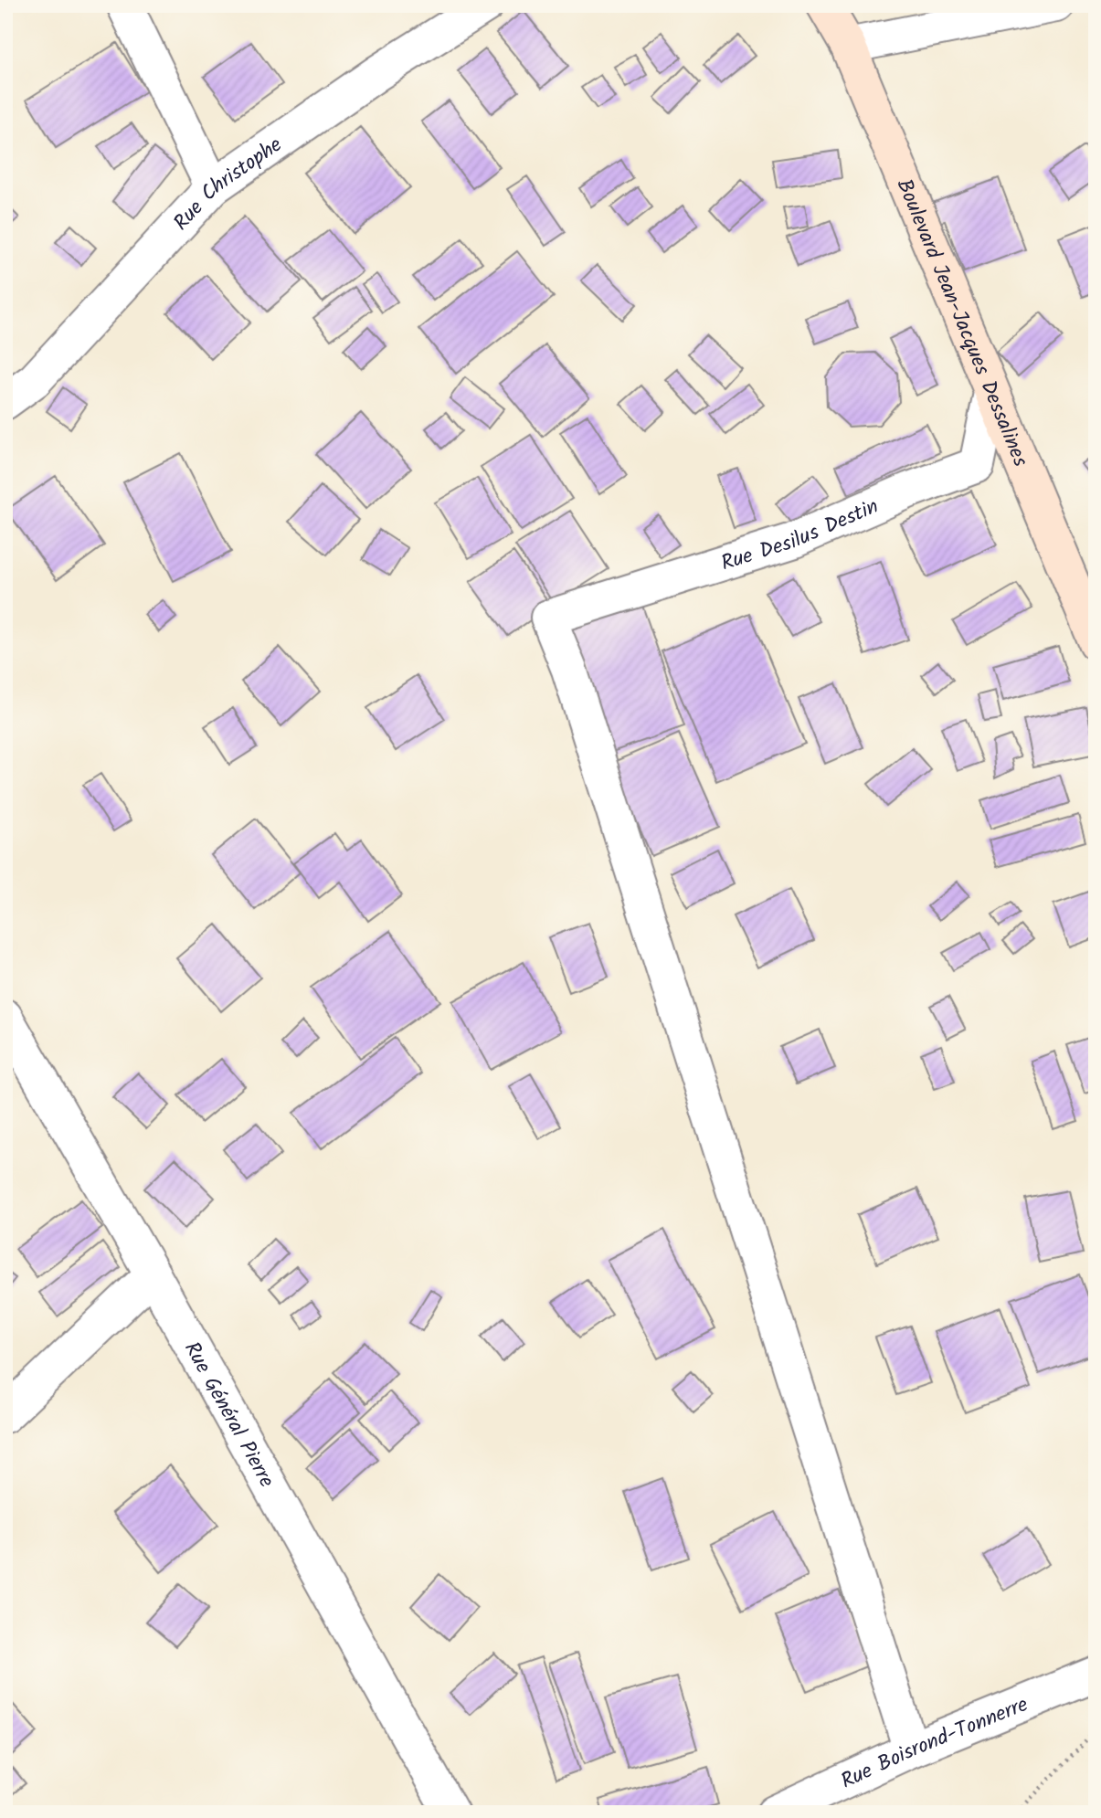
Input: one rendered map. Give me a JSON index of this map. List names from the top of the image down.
{
  "streets": {
    "street": [
      "Rue Christophe",
      "Boulevard Jean-Jacques Dessalines",
      "Rue Desilus Destin",
      "Rue Général Pierre",
      "Rue Boisrond-Tonnerre"
    ]
  },
  "crossings": [
    ["Boulevard Jean-Jacques Dessalines", "Rue Desilus Destin"],
    ["Rue Desilus Destin", "Rue Boisrond-Tonnerre"]
  ]
}
